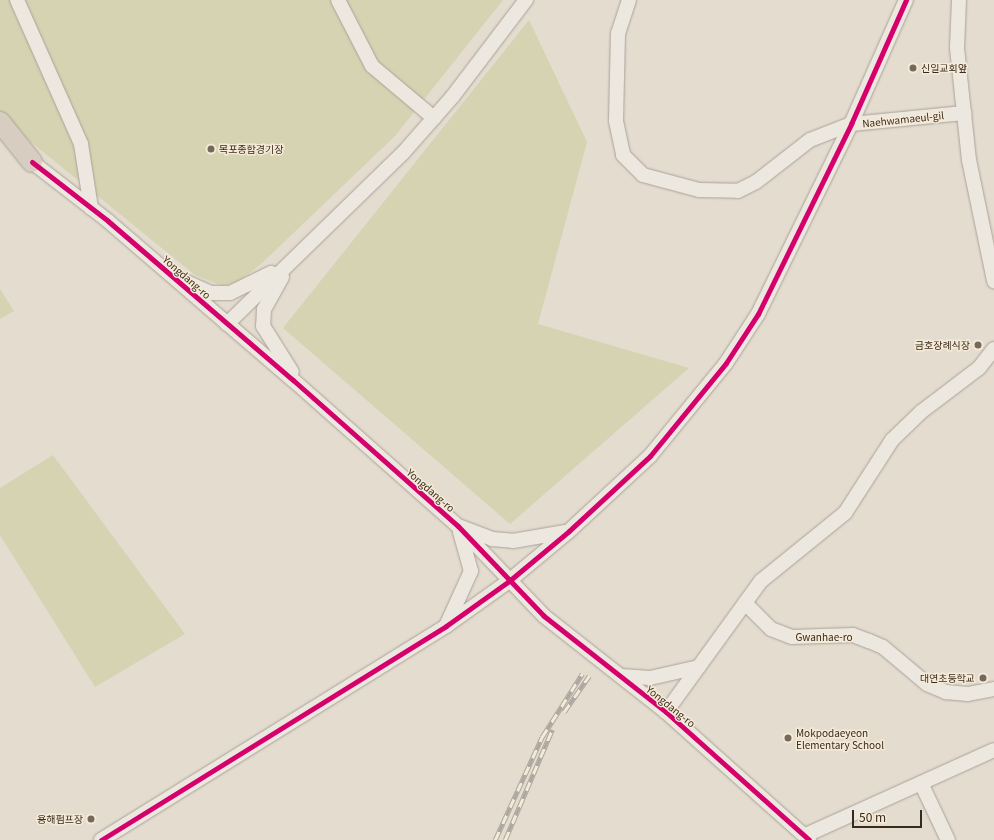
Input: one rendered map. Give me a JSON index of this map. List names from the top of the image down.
{
  "streets": {
    "highway": ["Yongdang-ro"],
    "street": ["Naehwamaeul-gil", "Gwanhae-ro"]
  },
  "places": [
    "신일교회앞",
    "목포종합경기장",
    "금호장례식장",
    "대연초등학교",
    "Mokpodaeyeon Elementary School",
    "용해펌프장"
  ],
  "scale_bar": "50 m"
}
